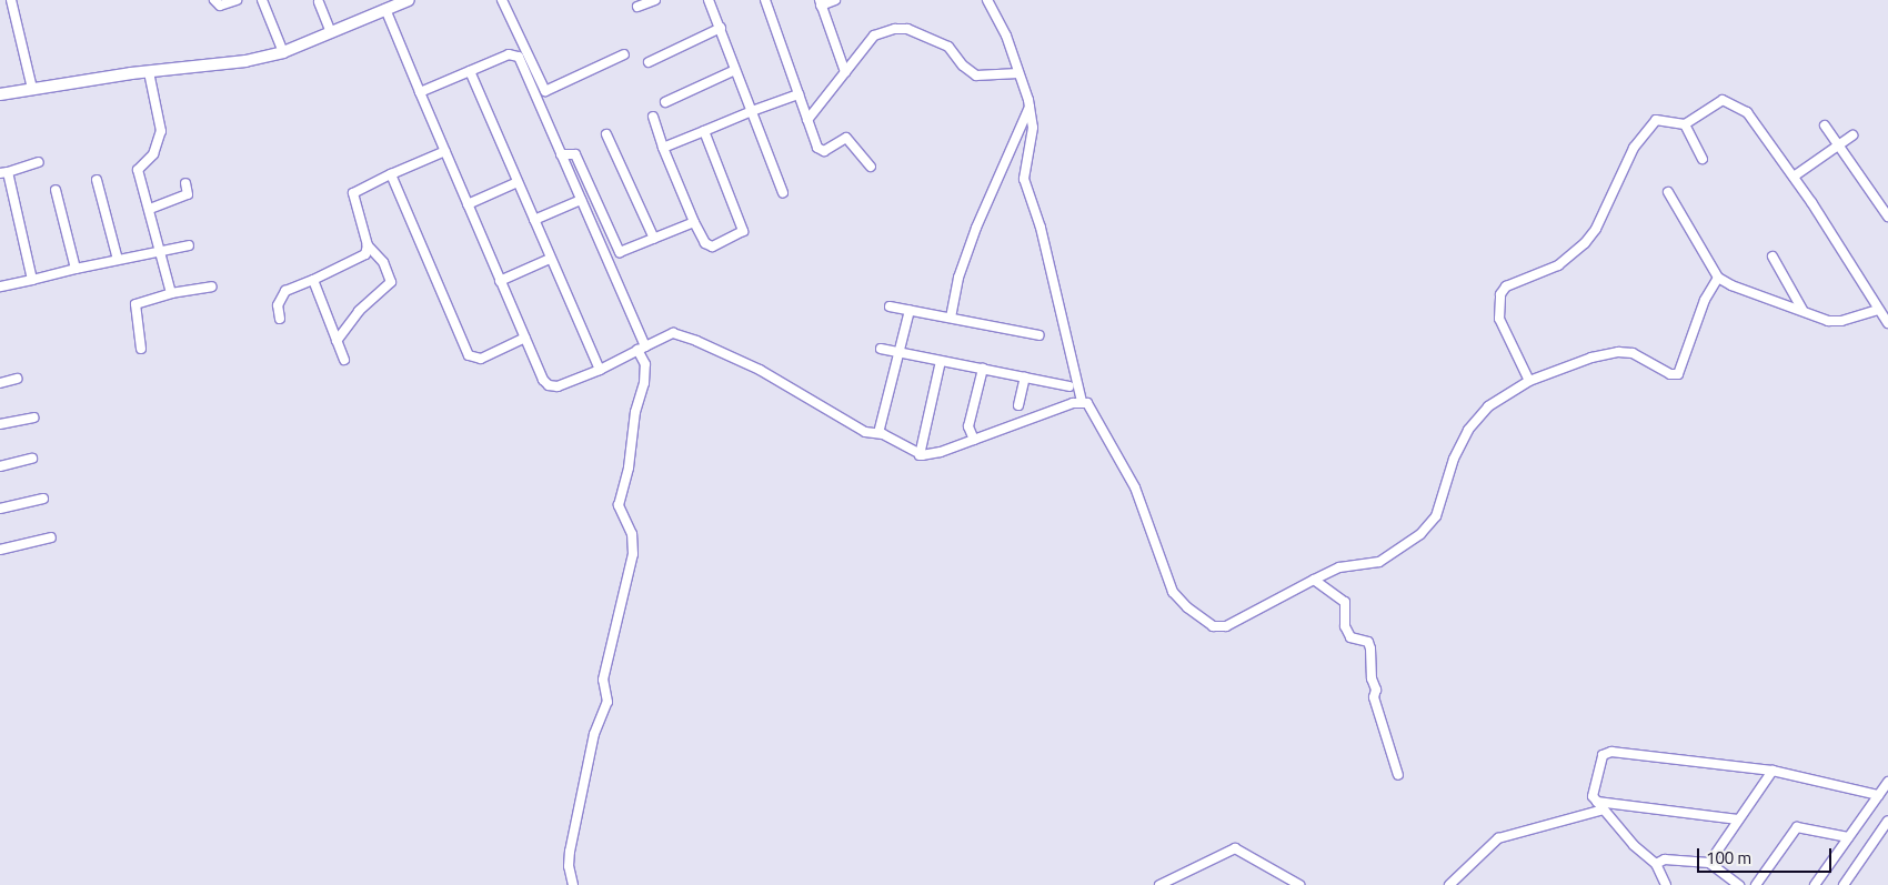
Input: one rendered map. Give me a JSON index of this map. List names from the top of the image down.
{
  "scale_bar": "100 m"
}
